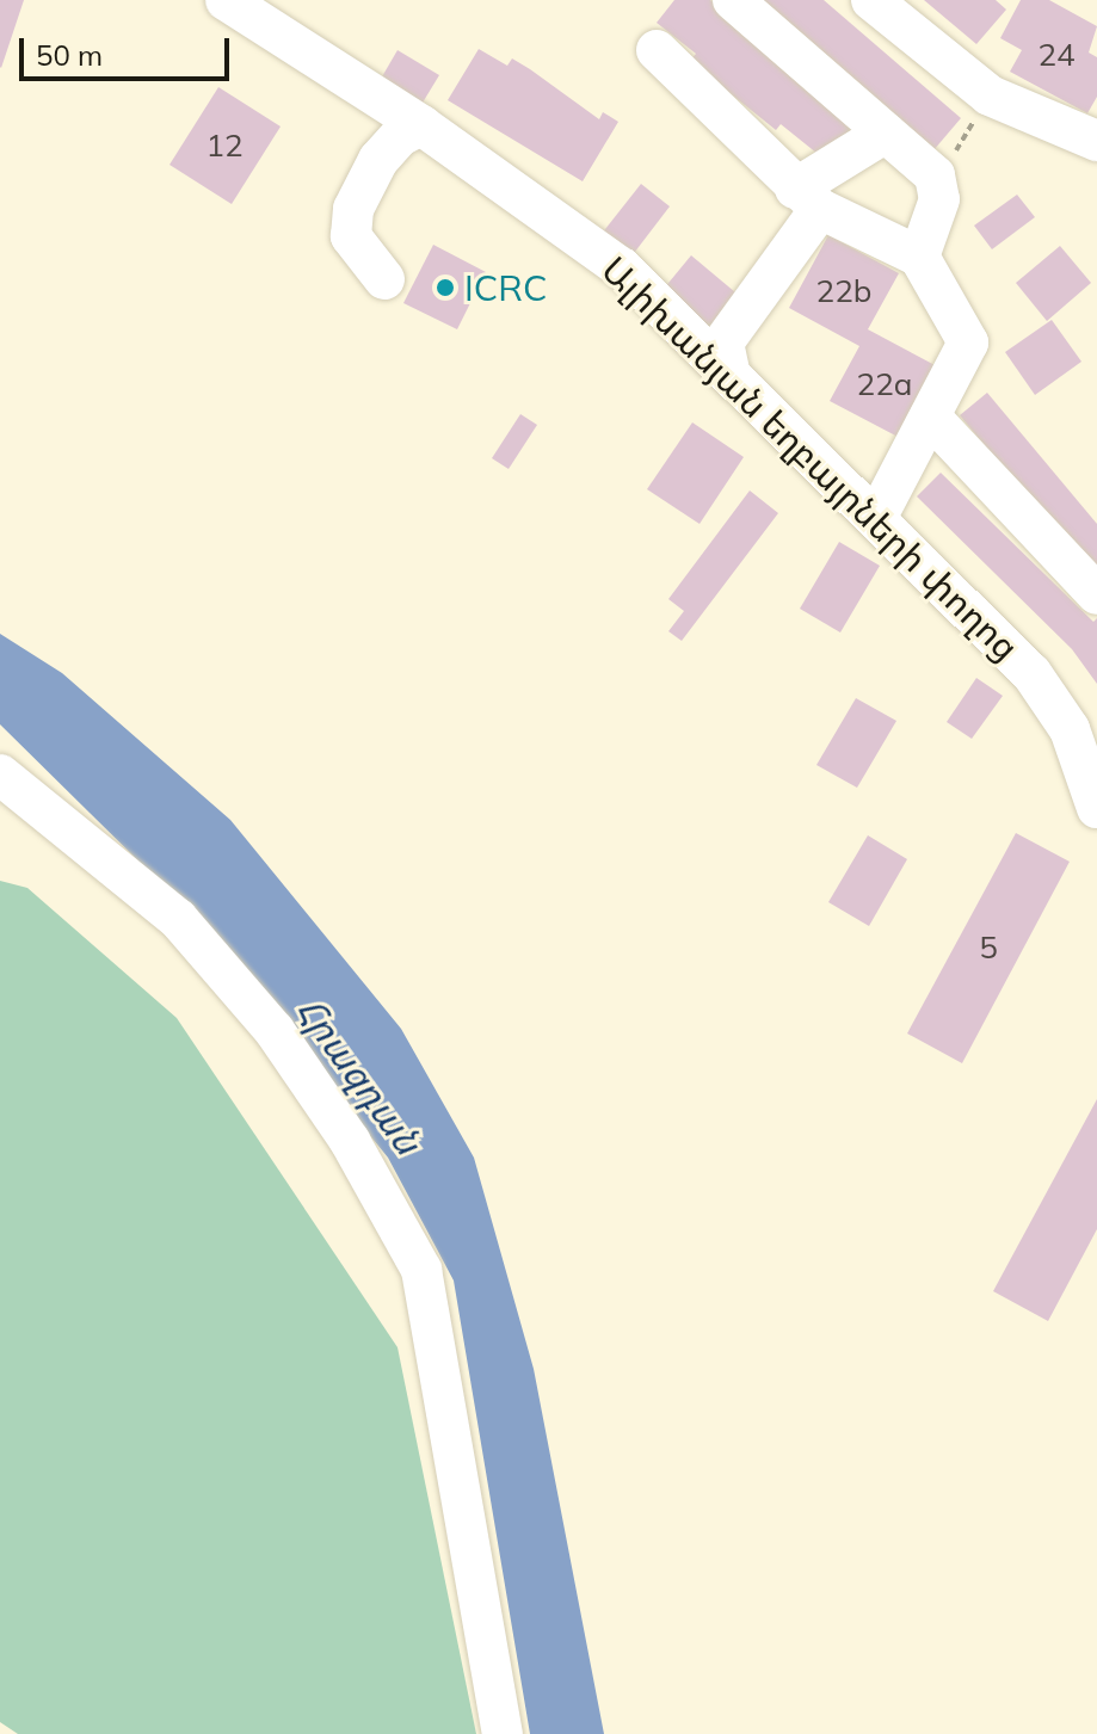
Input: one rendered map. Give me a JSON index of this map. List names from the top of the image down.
{
  "streets": {
    "street": ["Ալիխանյան եղբայրների փողոց"]
  },
  "water": ["Հրազդան"],
  "places": ["ICRC"],
  "house_numbers": [
    "24",
    "12",
    "22b",
    "22a",
    "5"
  ],
  "scale_bar": "50 m"
}
